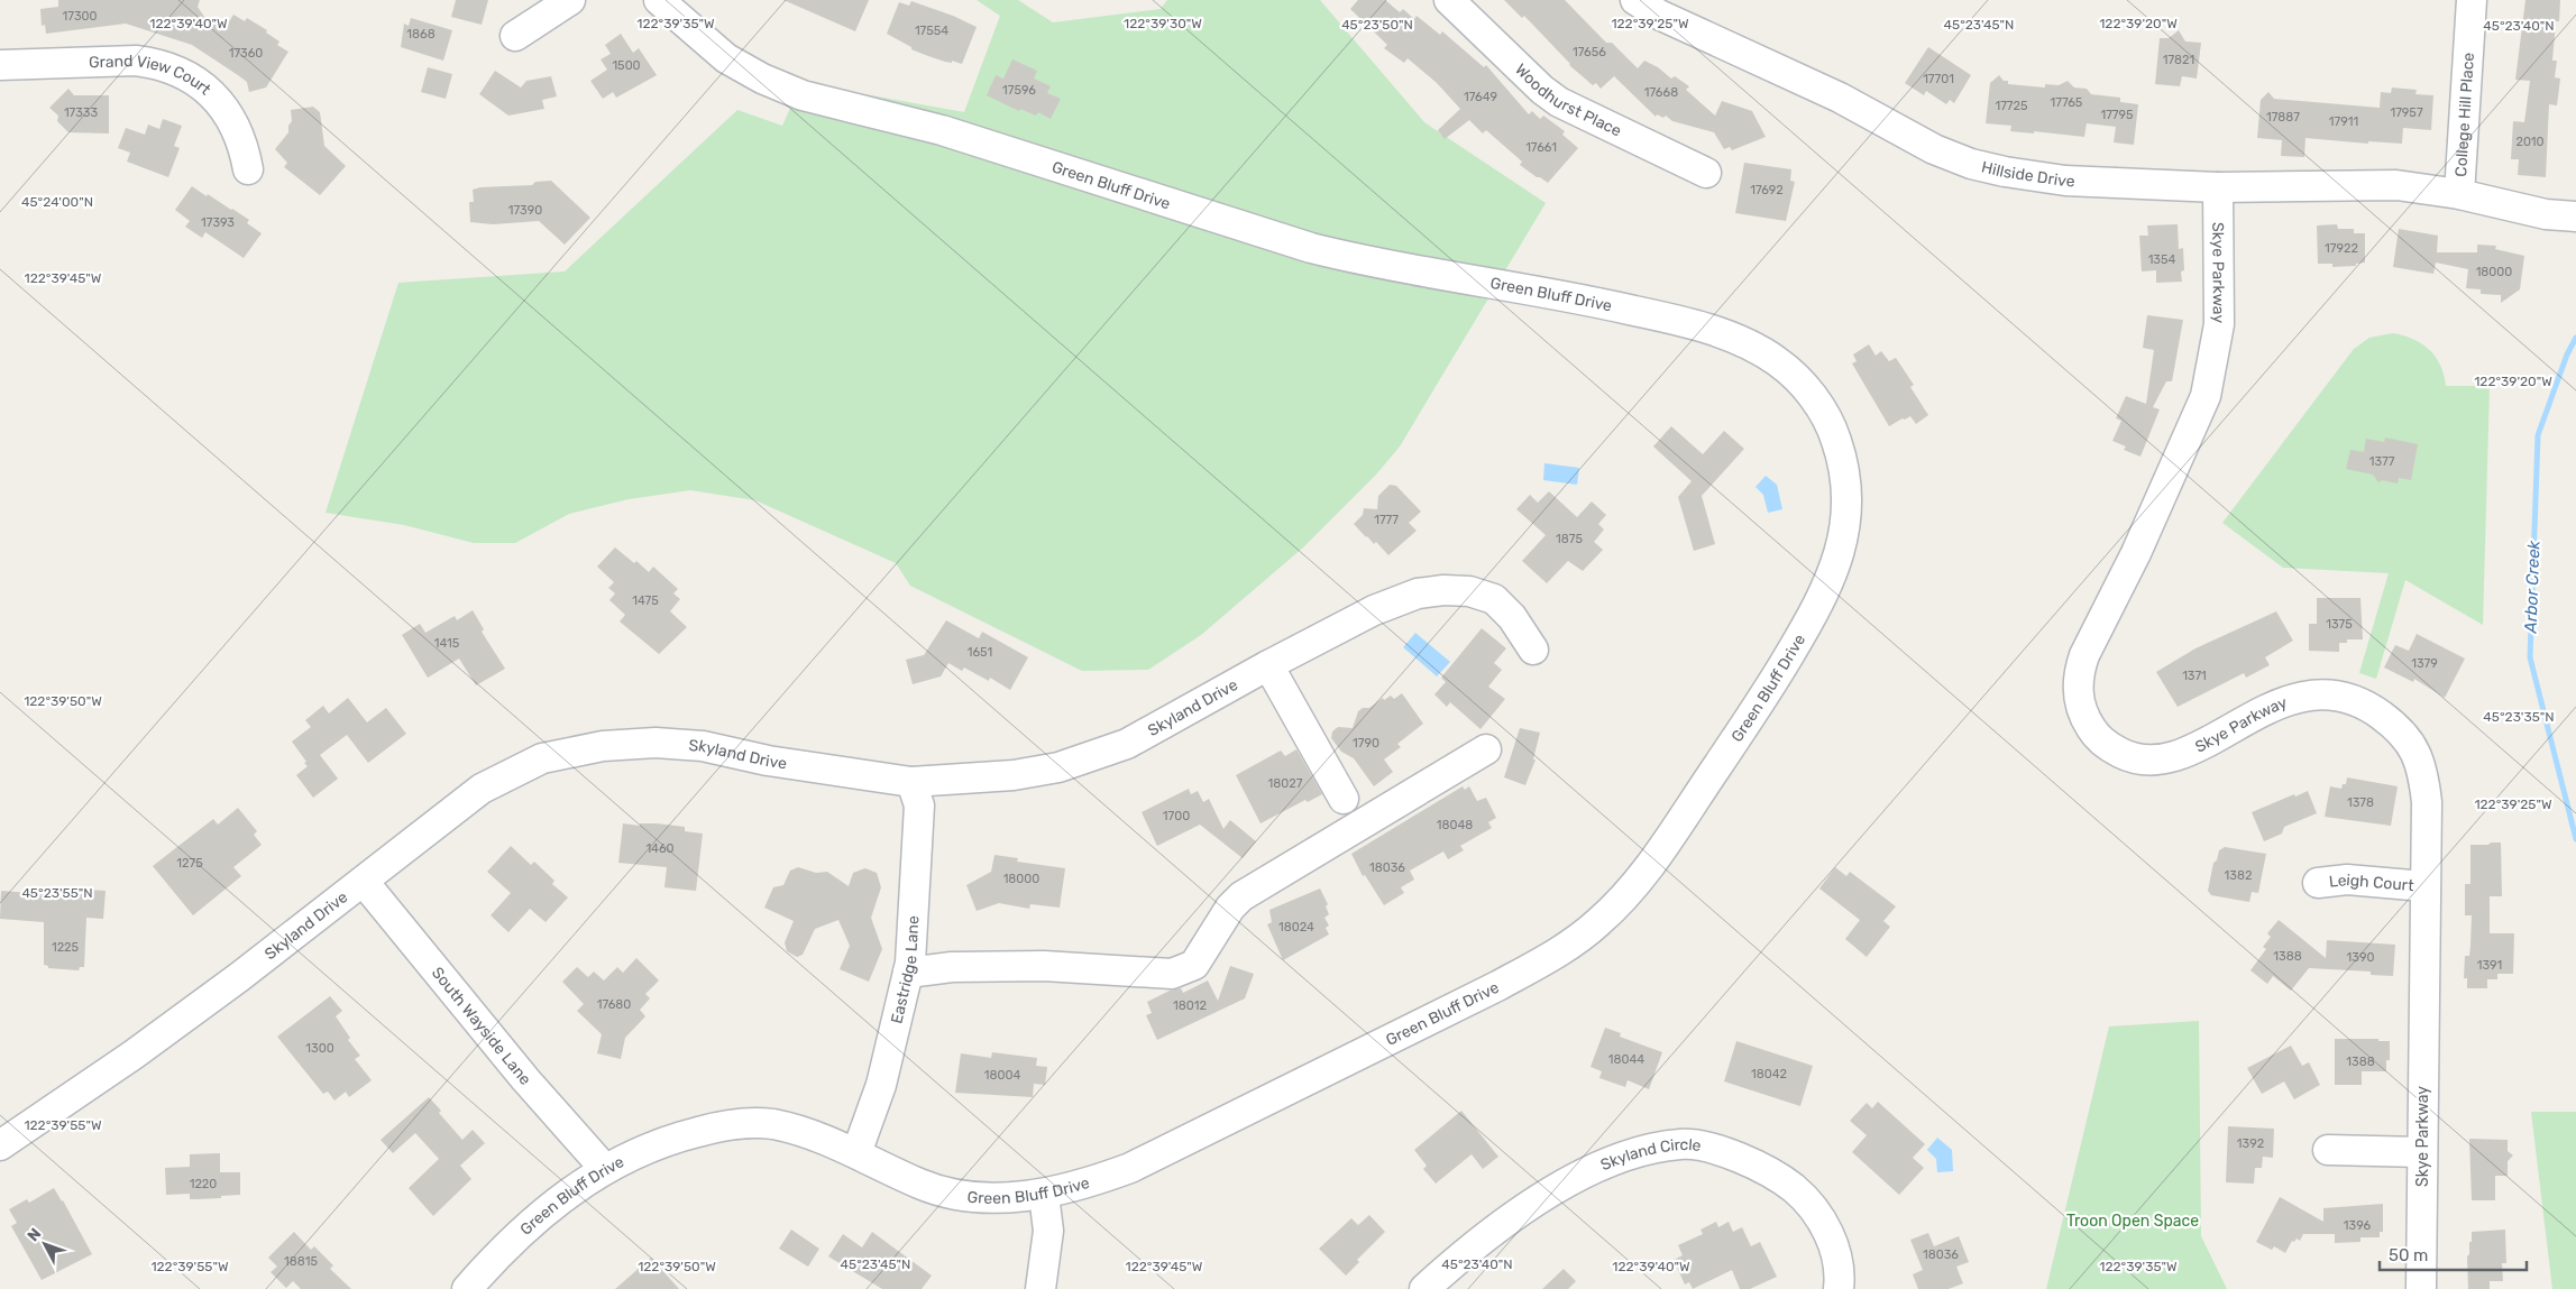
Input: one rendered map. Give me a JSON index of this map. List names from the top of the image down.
{
  "streets": {
    "street": [
      "Grand View Court",
      "Woodhurst Place",
      "College Hill Place",
      "Hillside Drive",
      "Green Bluff Drive",
      "Skye Parkway",
      "Skyland Drive",
      "Leigh Court",
      "Eastridge Lane",
      "South Wayside Lane",
      "Skyland Circle"
    ]
  },
  "crossings": [
    ["College Hill Place", "Hillside Drive"],
    ["Hillside Drive", "Skye Parkway"],
    ["Green Bluff Drive", "Eastridge Lane"],
    ["Green Bluff Drive", "South Wayside Lane"],
    ["Skye Parkway", "Leigh Court"],
    ["Skyland Drive", "Eastridge Lane"],
    ["Skyland Drive", "South Wayside Lane"]
  ],
  "water": ["Arbor Creek"],
  "parks": ["Troon Open Space"],
  "house_numbers": [
    "17300",
    "17554",
    "1868",
    "17656",
    "17360",
    "17821",
    "1500",
    "17701",
    "17596",
    "17668",
    "17649",
    "17765",
    "17725",
    "17333",
    "17957",
    "17795",
    "17887",
    "17911",
    "2010",
    "17661",
    "17692",
    "17390",
    "17393",
    "17922",
    "1354",
    "18000",
    "1377",
    "1777",
    "1875",
    "1475",
    "1375",
    "1415",
    "1651",
    "1379",
    "1371",
    "1790",
    "18027",
    "1378",
    "1700",
    "18048",
    "1460",
    "1275",
    "18036",
    "1382",
    "18000",
    "18024",
    "1225",
    "1388",
    "1390",
    "1391",
    "17680",
    "18012",
    "1300",
    "18044",
    "1388",
    "18042",
    "18004",
    "1392",
    "1220",
    "1396",
    "18036",
    "18815"
  ],
  "scale_bar": "50 m",
  "north": "top left",
  "coordinates": [
    "122°39'25\"W",
    "122°39'20\"W",
    "122°39'40\"W",
    "122°39'35\"W",
    "122°39'30\"W",
    "45°23'50\"N",
    "45°23'45\"N",
    "45°23'40\"N",
    "45°24'00\"N",
    "122°39'45\"W",
    "122°39'50\"W",
    "45°23'35\"N",
    "45°23'55\"N",
    "122°39'55\"W"
  ]
}
